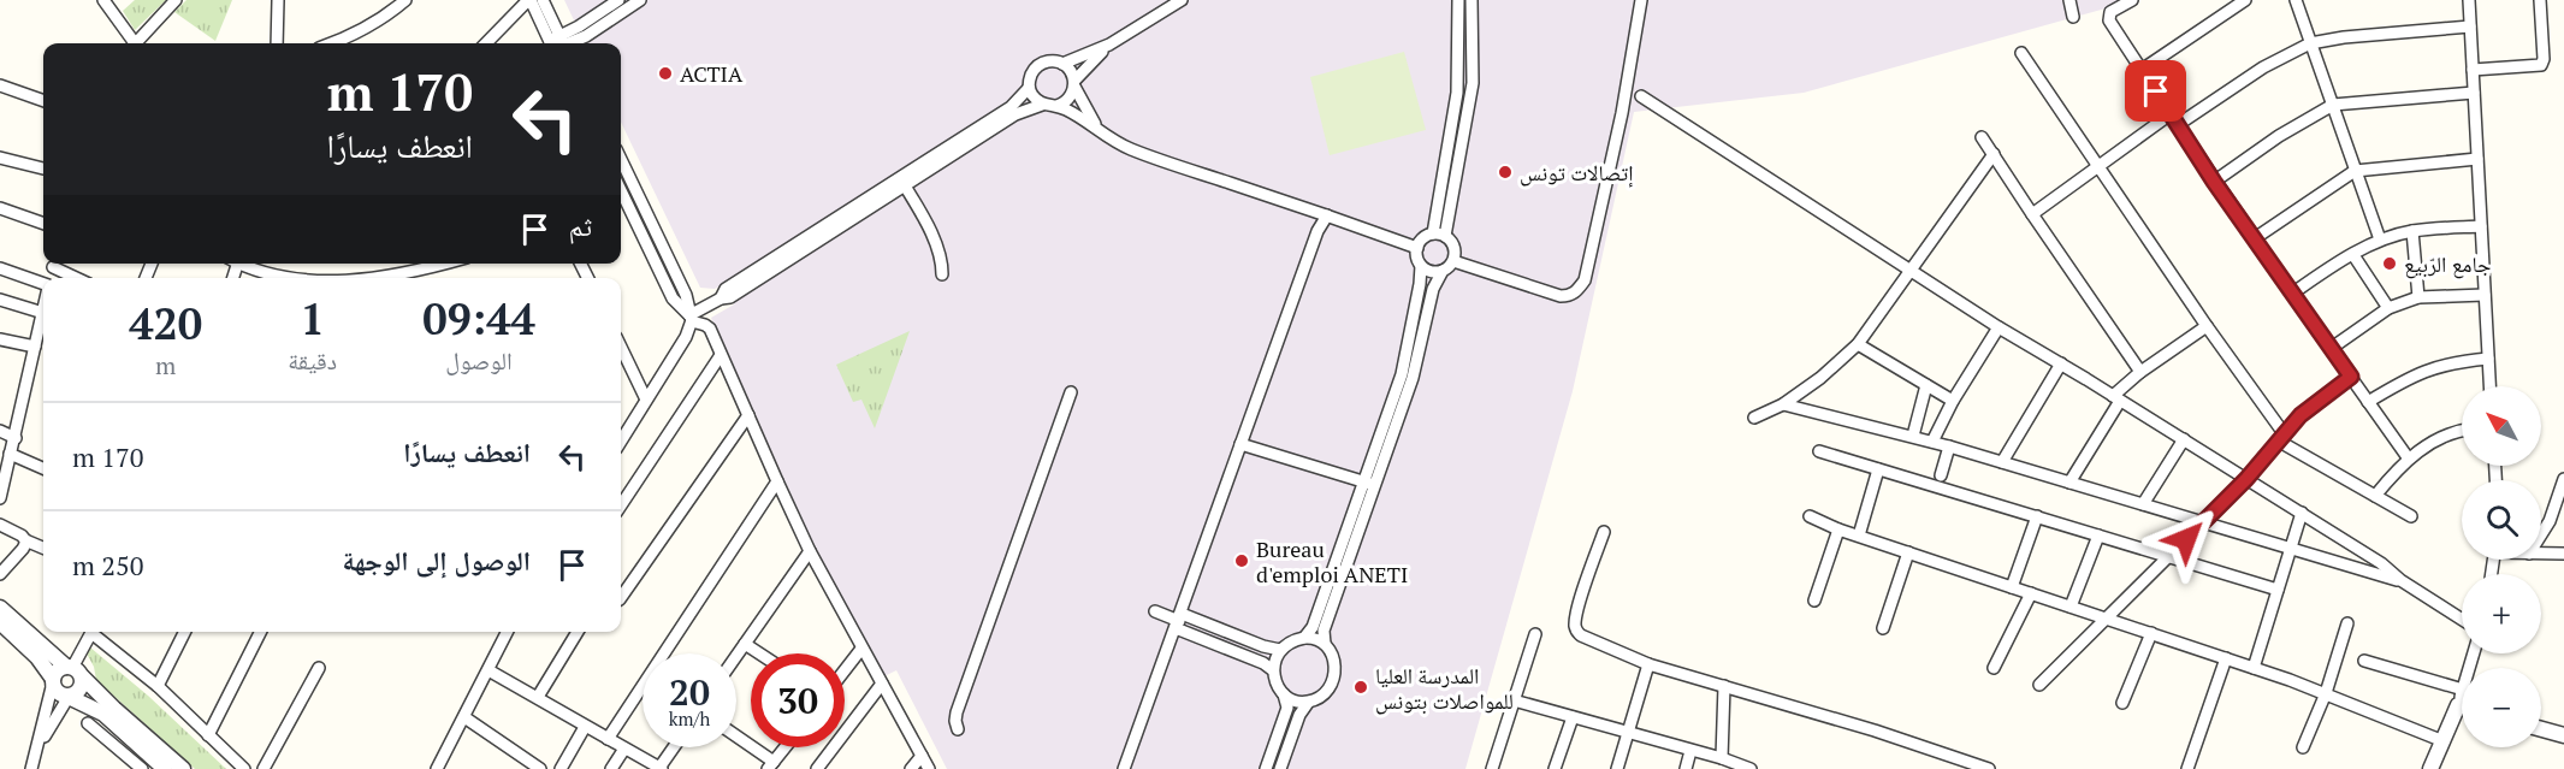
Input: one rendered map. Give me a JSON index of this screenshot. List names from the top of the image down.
{
  "places": [
    "ACTIA",
    "إتصالات تونس",
    "جامع الرّبيع",
    "Bureau d'emploi ANETI",
    "المدرسة العليا للمواصلات بتونس"
  ],
  "north": "top left",
  "page": {
    "turn": ["170 m", "انعطف يسارًا"],
    "then": "ثم",
    "eta": [
      "09:44",
      "الوصول",
      "1",
      "دقيقة",
      "420",
      "m"
    ],
    "map_buttons": ["+", "−"],
    "list": [
      {
        "name": "انعطف يسارًا",
        "value": "170 m"
      },
      {
        "name": "الوصول إلى الوجهة",
        "value": "250 m"
      }
    ],
    "speed": "20 km/h",
    "limit": "30"
  }
}
